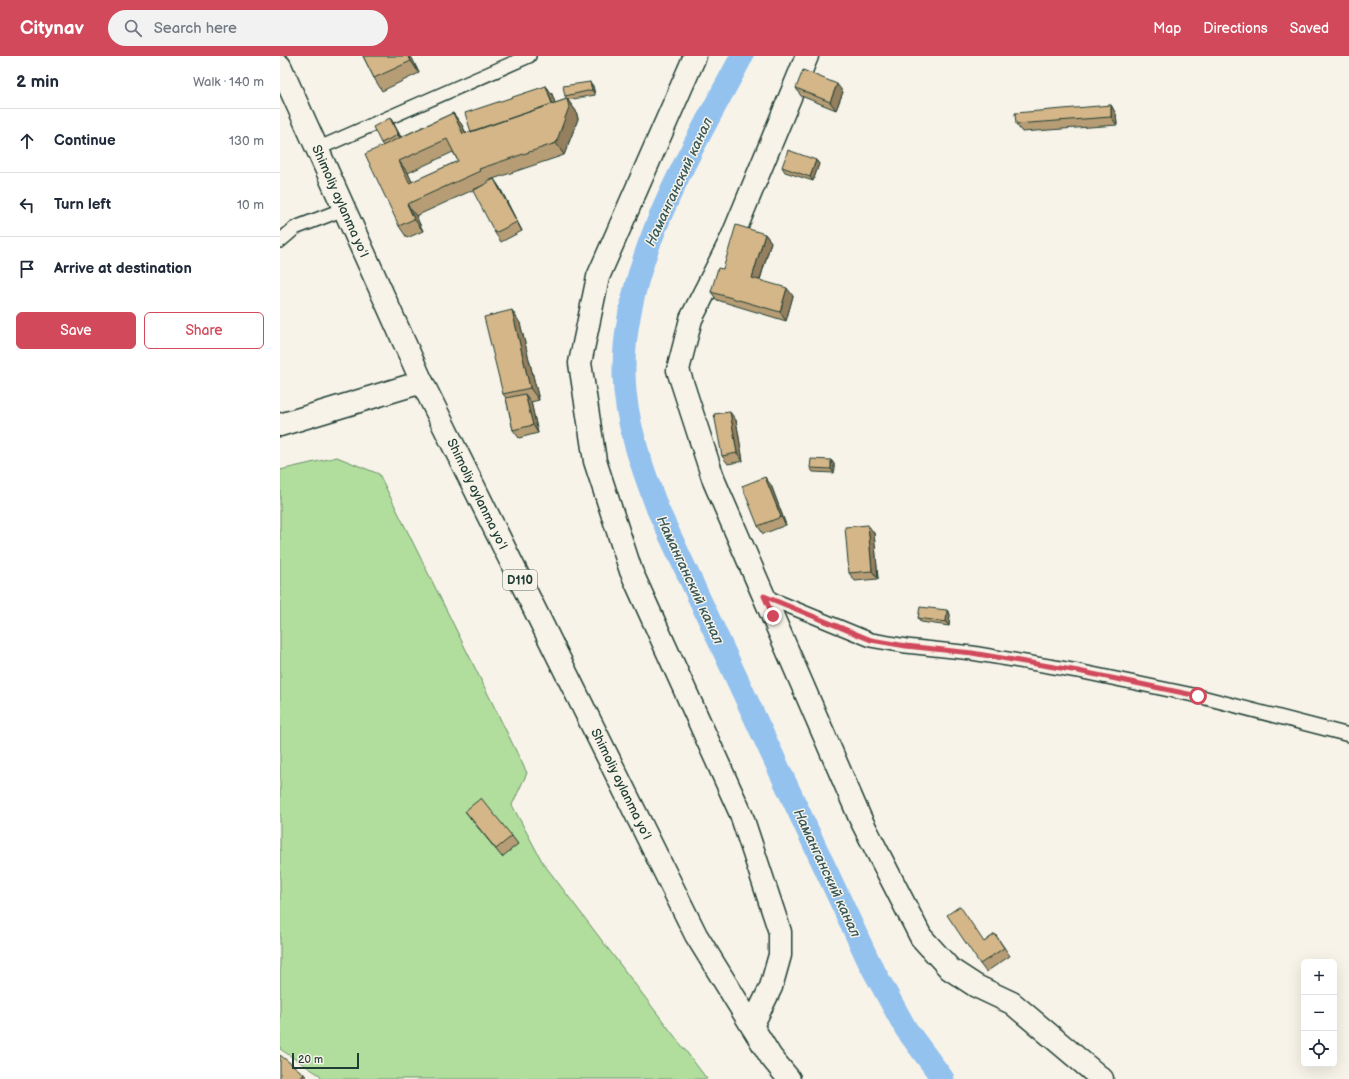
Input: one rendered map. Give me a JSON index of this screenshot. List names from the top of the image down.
{
  "streets": {
    "street": ["Shimoliy aylanma yoʻl", "D110"]
  },
  "water": ["Наманганский канал"],
  "scale_bar": "20 m",
  "page": {
    "header": "Citynav",
    "search": "Search here",
    "nav": ["Map", "Directions", "Saved"],
    "heading": ["2 min", "Walk · 140 m"],
    "list": [
      ["Continue", "130 m"],
      ["Turn left", "10 m"],
      "Arrive at destination"
    ],
    "buttons": ["Save", "Share"],
    "map_buttons": ["+", "−"],
    "scale": "20 m"
  }
}
